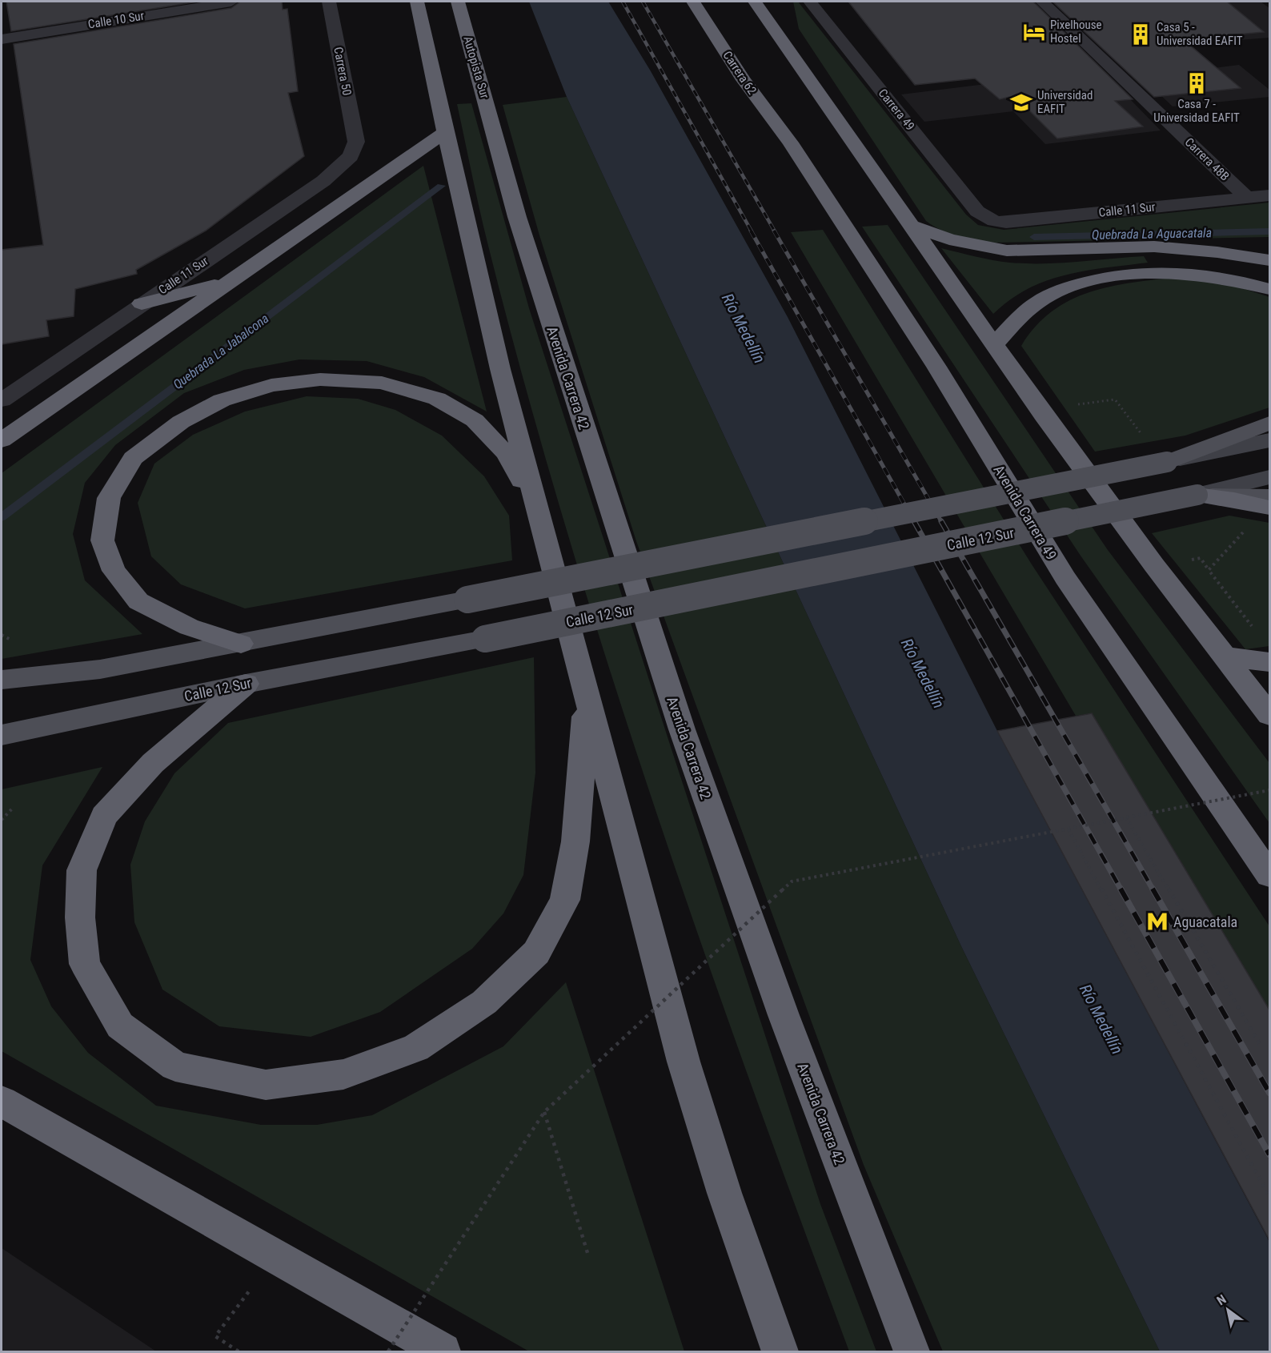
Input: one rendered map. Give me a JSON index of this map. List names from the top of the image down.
{
  "streets": {
    "highway": [
      "Autopista Sur",
      "Carrera 62",
      "Avenida Carrera 42",
      "Avenida Carrera 49"
    ],
    "main road": ["Calle 12 Sur"],
    "street": [
      "Calle 10 Sur",
      "Carrera 50",
      "Carrera 49",
      "Carrera 48B",
      "Calle 11 Sur"
    ]
  },
  "crossings": [
    ["Autopista Sur", "Avenida Carrera 42"],
    ["Carrera 50", "Calle 11 Sur"],
    ["Carrera 62", "Avenida Carrera 49"],
    ["Carrera 49", "Calle 11 Sur"],
    ["Carrera 48B", "Calle 11 Sur"]
  ],
  "water": ["Quebrada La Aguacatala", "Río Medellín", "Quebrada La Jabalcona"],
  "places": {
    "hotel": ["Pixelhouse Hostel"],
    "building": ["Casa 5 - Universidad EAFIT", "Casa 7 - Universidad EAFIT"],
    "school or university": ["Universidad EAFIT"],
    "metro station": ["Aguacatala"]
  },
  "north": "top left"
}
